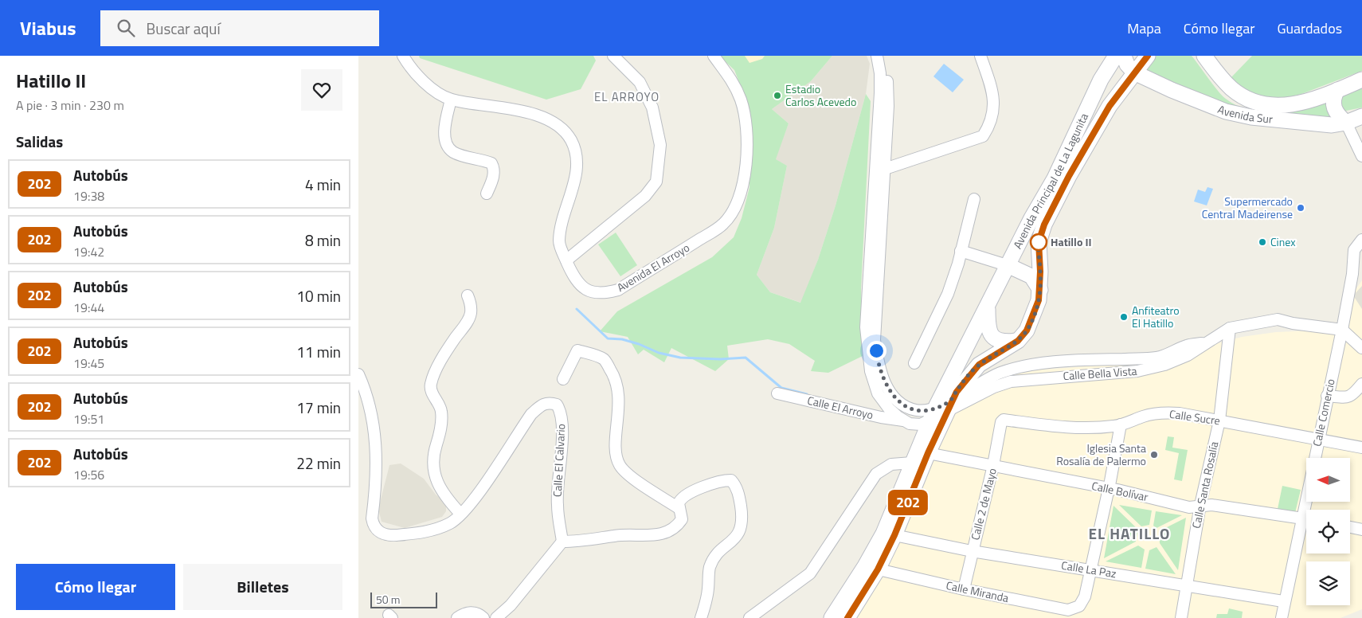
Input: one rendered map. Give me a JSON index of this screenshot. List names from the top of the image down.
{
  "streets": {
    "street": [
      "Avenida Sur",
      "Avenida Principal de La Lagunita",
      "Avenida El Arroyo",
      "Calle El Arroyo",
      "Calle Comercio",
      "Calle Sucre",
      "Calle El Calvario",
      "Calle Santa Rosalía",
      "Calle Bolívar",
      "Calle 2 de Mayo",
      "Calle La Paz",
      "Calle Miranda"
    ]
  },
  "crossings": [
    ["Avenida Sur", "Avenida Principal de La Lagunita"],
    ["Calle Comercio", "Calle Sucre"],
    ["Calle Comercio", "Calle Bolívar"],
    ["Calle Comercio", "Calle La Paz"],
    ["Calle Sucre", "Calle Santa Rosalía"],
    ["Calle Sucre", "Calle 2 de Mayo"],
    ["Calle Santa Rosalía", "Calle Bolívar"],
    ["Calle Santa Rosalía", "Calle La Paz"],
    ["Calle Bolívar", "Calle 2 de Mayo"],
    ["Calle 2 de Mayo", "Calle La Paz"],
    ["Calle 2 de Mayo", "Calle Miranda"],
    ["Calle La Paz", "Calle Miranda"]
  ],
  "districts": ["EL ARROYO", "EL HATILLO"],
  "places": [
    "Estadio Carlos Acevedo",
    "Supermercado Central Madeirense",
    "Hatillo II",
    "Cinex",
    "Anfiteatro El Hatillo",
    "Iglesia Santa Rosalía de Palermo"
  ],
  "lines": ["bus line 202"],
  "scale_bar": "50 m",
  "north": "left",
  "page": {
    "header": "Viabus",
    "search": "Buscar aquí",
    "nav": ["Mapa", "Cómo llegar", "Guardados"],
    "heading": [
      ["Hatillo II", "A pie · 3 min · 230 m"],
      "Salidas"
    ],
    "on_map": "202",
    "list": [
      {
        "mark": "202",
        "name": "Autobús",
        "note": "19:38",
        "value": "4 min"
      },
      {
        "mark": "202",
        "name": "Autobús",
        "note": "19:42",
        "value": "8 min"
      },
      {
        "mark": "202",
        "name": "Autobús",
        "note": "19:44",
        "value": "10 min"
      },
      {
        "mark": "202",
        "name": "Autobús",
        "note": "19:45",
        "value": "11 min"
      },
      {
        "mark": "202",
        "name": "Autobús",
        "note": "19:51",
        "value": "17 min"
      },
      {
        "mark": "202",
        "name": "Autobús",
        "note": "19:56",
        "value": "22 min"
      }
    ],
    "buttons": ["Cómo llegar", "Billetes"],
    "scale": "50 m"
  }
}
